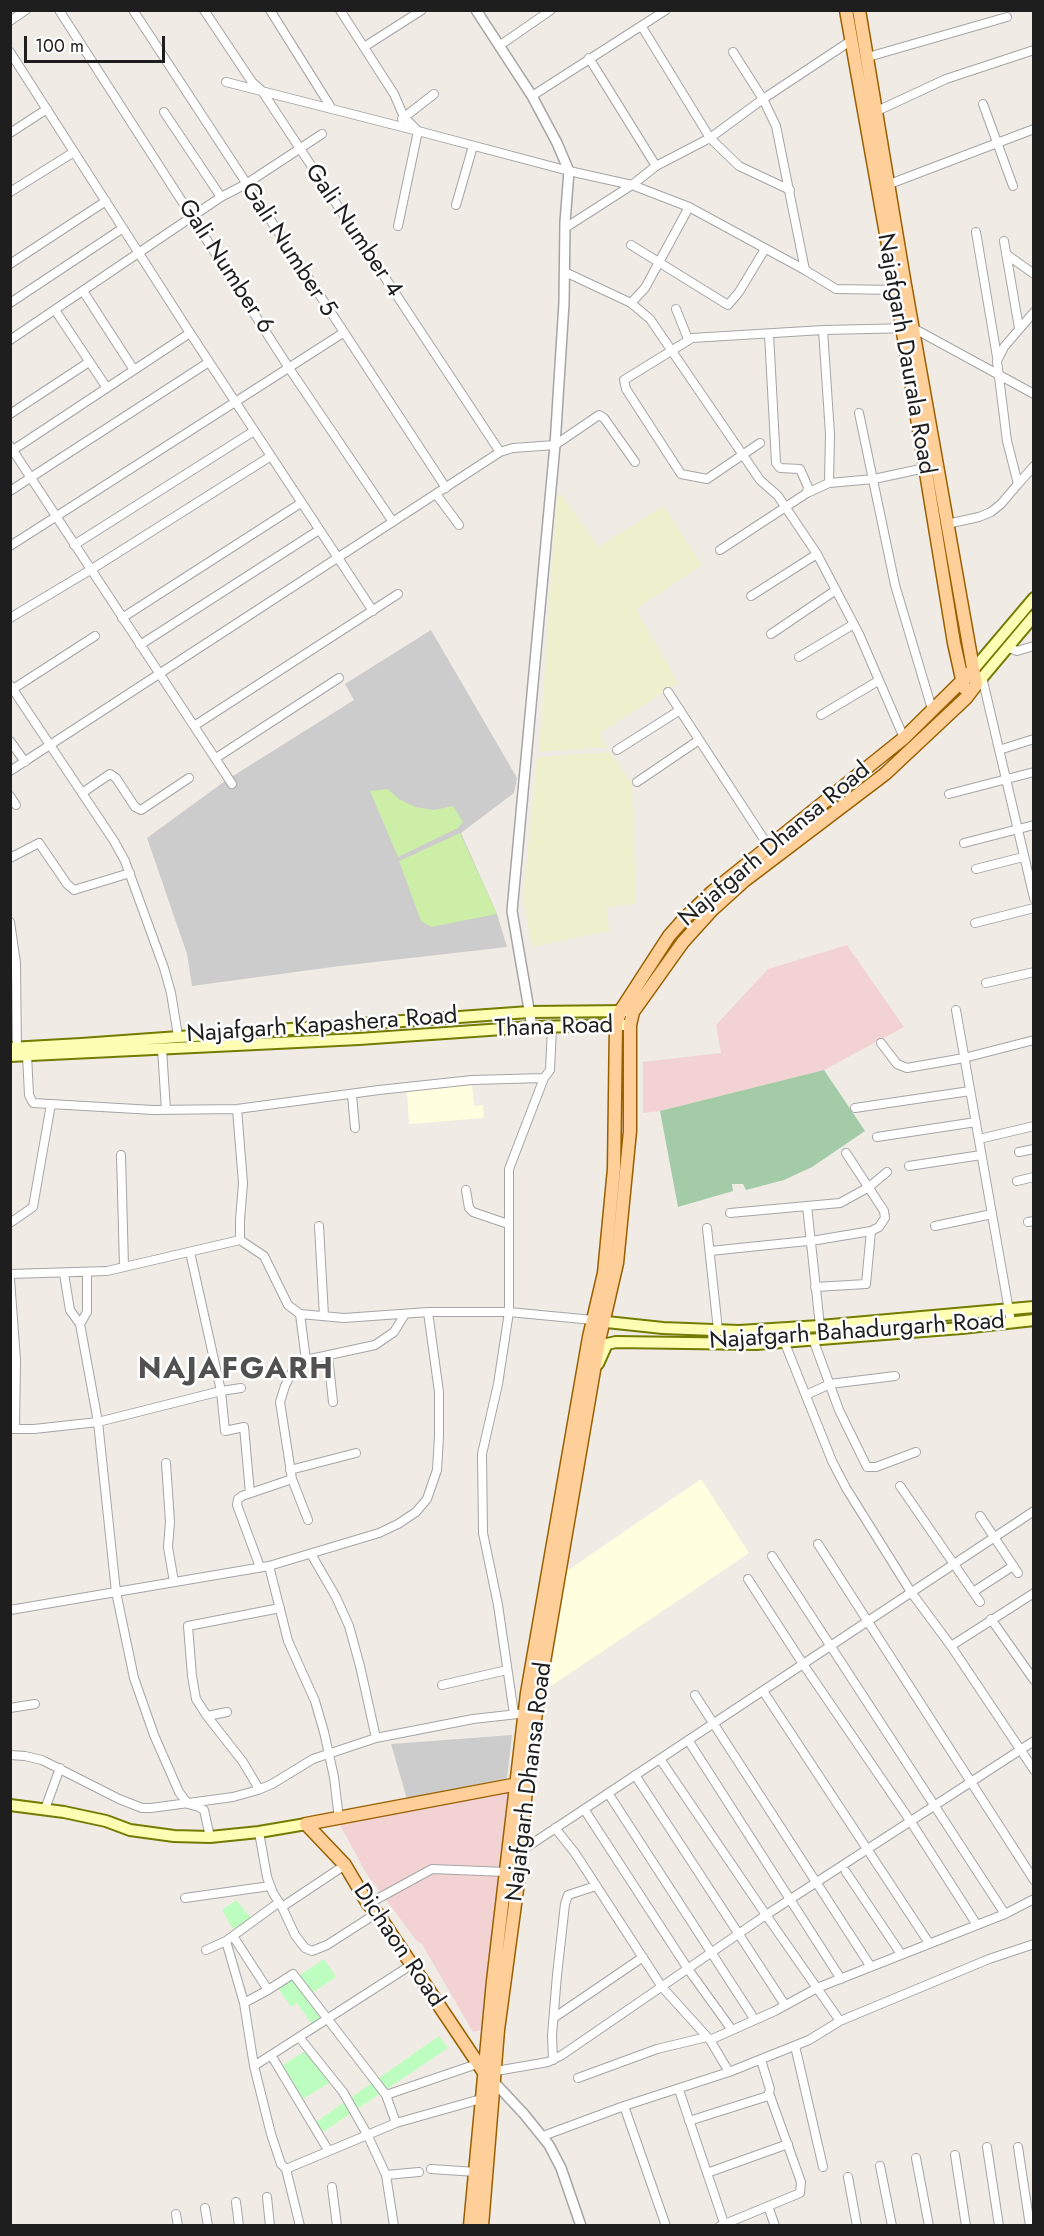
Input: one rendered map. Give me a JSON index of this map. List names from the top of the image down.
{
  "streets": {
    "main road": [
      "Najafgarh Daurala Road",
      "Najafgarh Dhansa Road",
      "Najafgarh Kapashera Road",
      "Thana Road",
      "Najafgarh Bahadurgarh Road",
      "Dichaon Road"
    ],
    "street": ["Gali Number 4", "Gali Number 5", "Gali Number 6"]
  },
  "crossings": [
    ["Najafgarh Daurala Road", "Najafgarh Dhansa Road"],
    ["Najafgarh Dhansa Road", "Najafgarh Kapashera Road"],
    ["Najafgarh Dhansa Road", "Thana Road"],
    ["Najafgarh Dhansa Road", "Najafgarh Bahadurgarh Road"],
    ["Najafgarh Dhansa Road", "Dichaon Road"],
    ["Najafgarh Kapashera Road", "Thana Road"]
  ],
  "districts": ["NAJAFGARH"],
  "scale_bar": "100 m"
}
